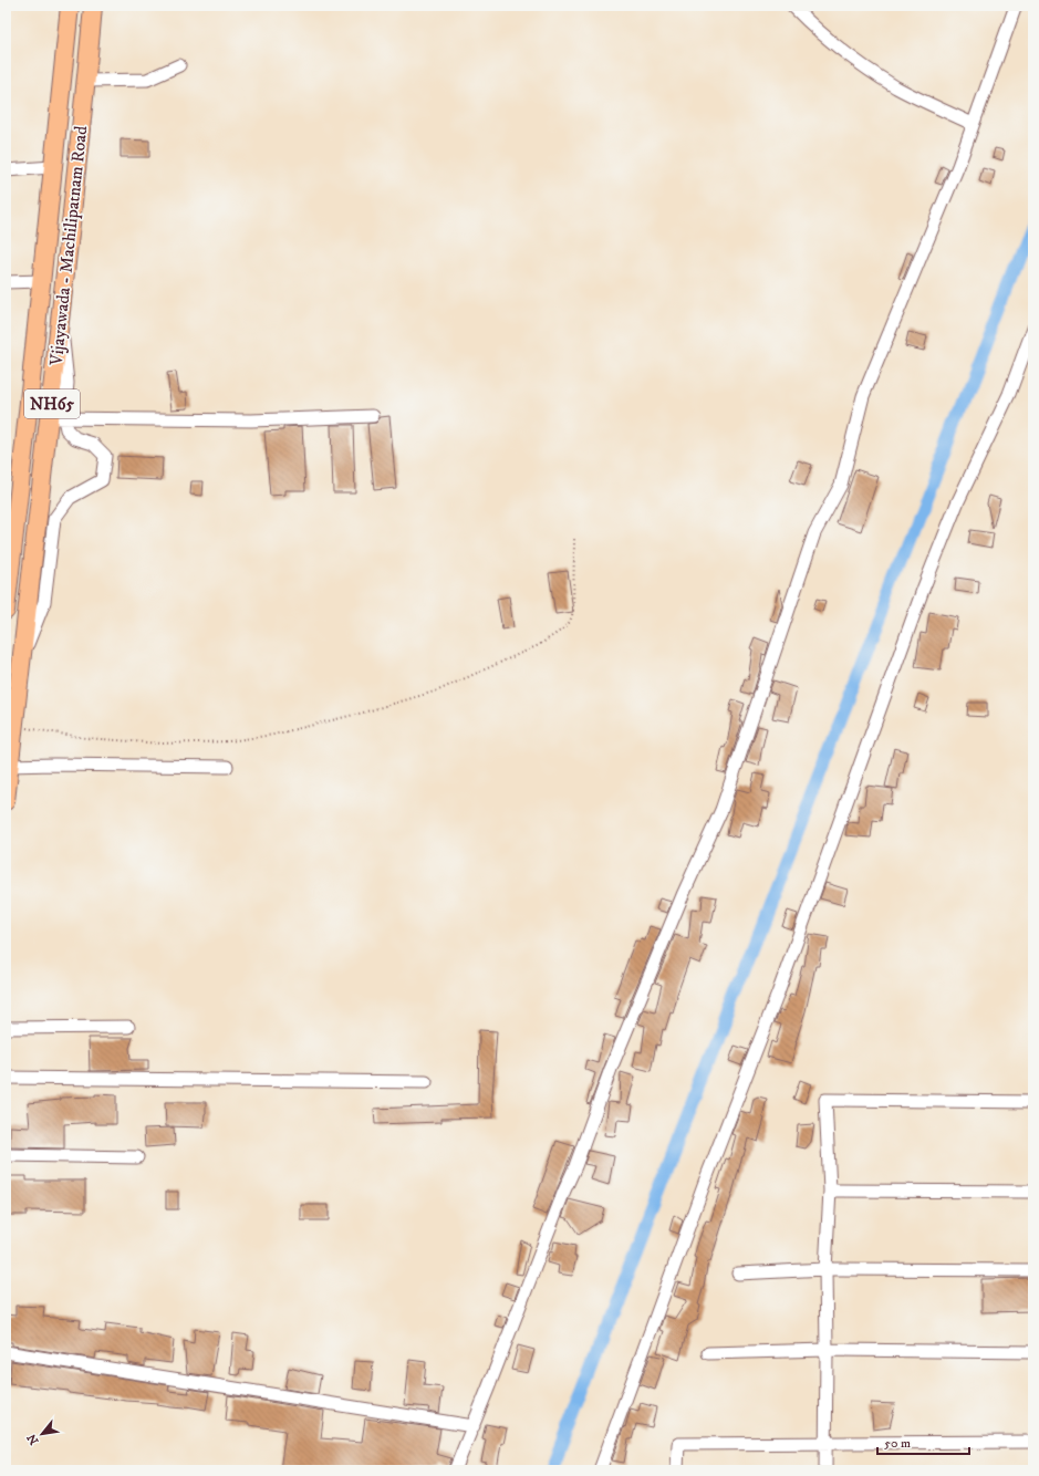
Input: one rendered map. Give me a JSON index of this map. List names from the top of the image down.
{
  "streets": {
    "highway": ["Vijayawada - Machilipatnam Road", "NH65"]
  },
  "scale_bar": "50 m",
  "north": "bottom left"
}
